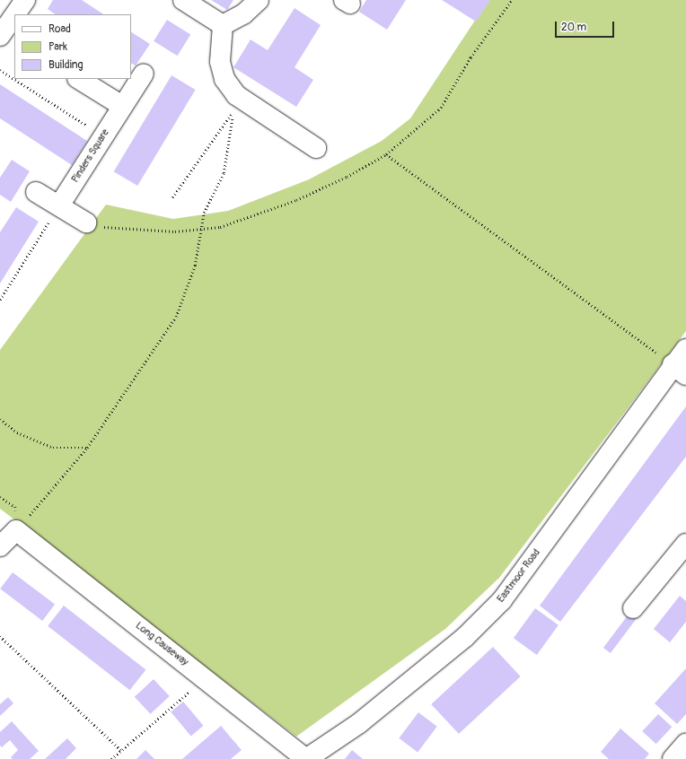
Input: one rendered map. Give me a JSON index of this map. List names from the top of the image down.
{
  "streets": {
    "street": ["Pinders Square", "Eastmoor Road", "Long Causeway"]
  },
  "crossings": [
    ["Eastmoor Road", "Long Causeway"]
  ],
  "legend": ["Road", "Park", "Building"],
  "scale_bar": "20 m"
}
